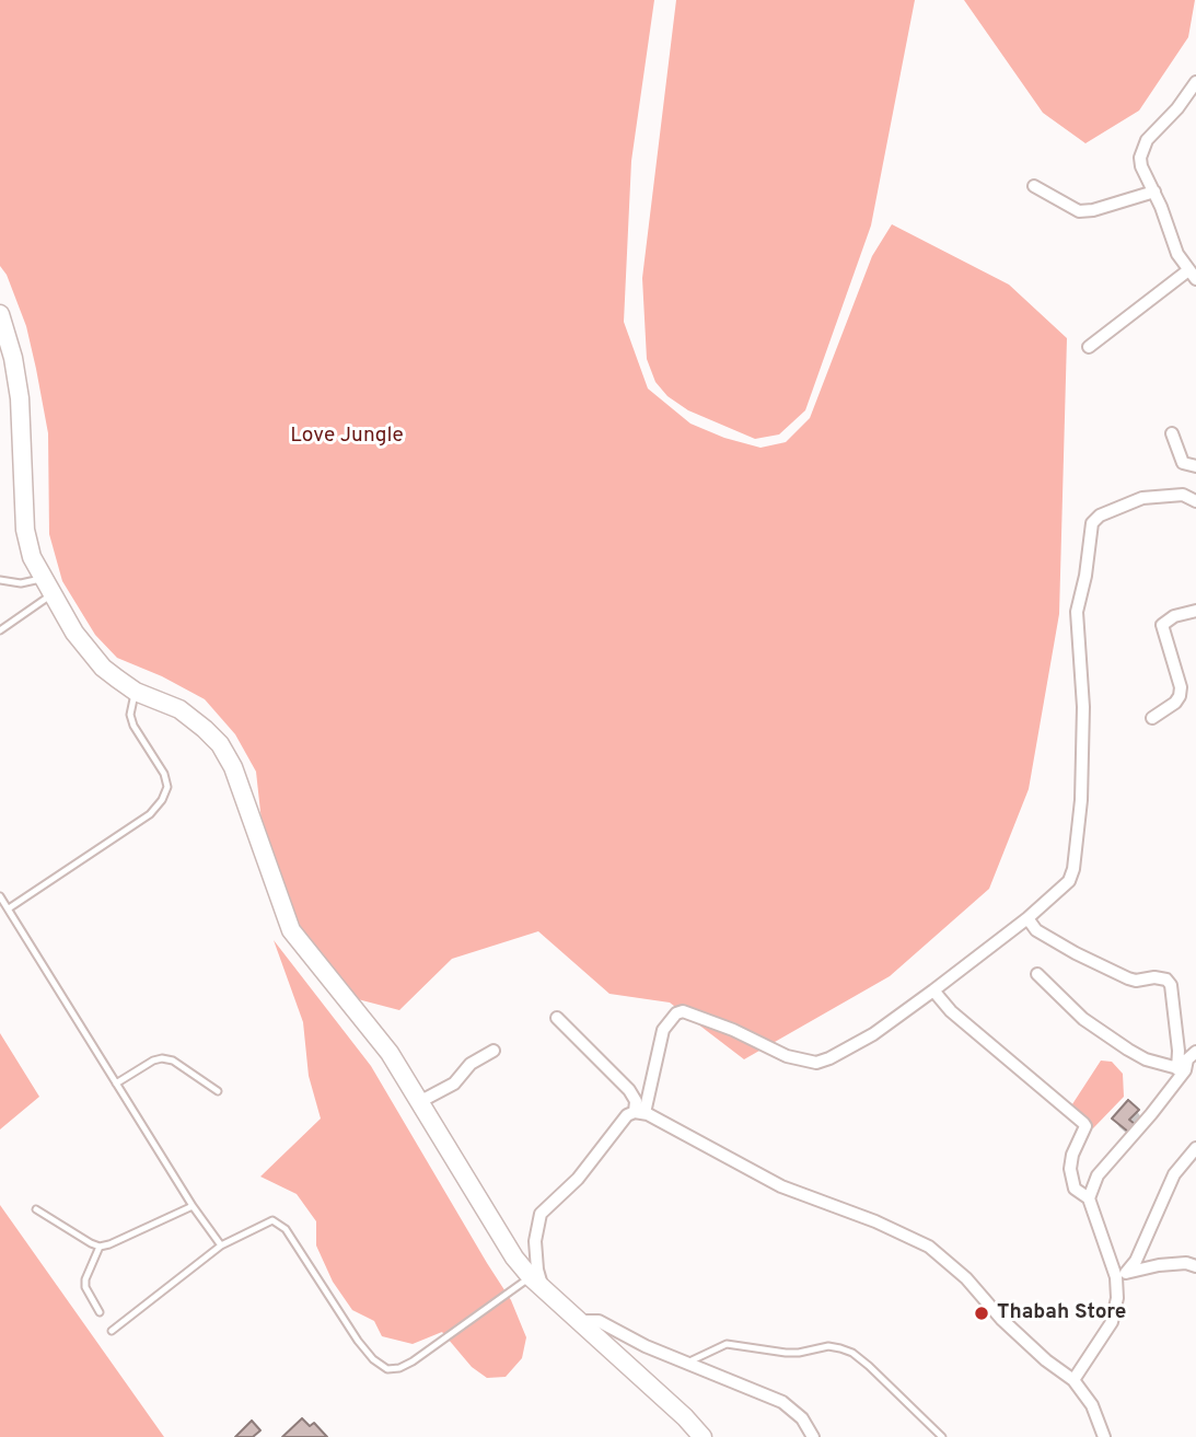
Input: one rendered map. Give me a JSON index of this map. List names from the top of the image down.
{
  "parks": ["Love Jungle"],
  "places": ["Thabah Store"]
}
